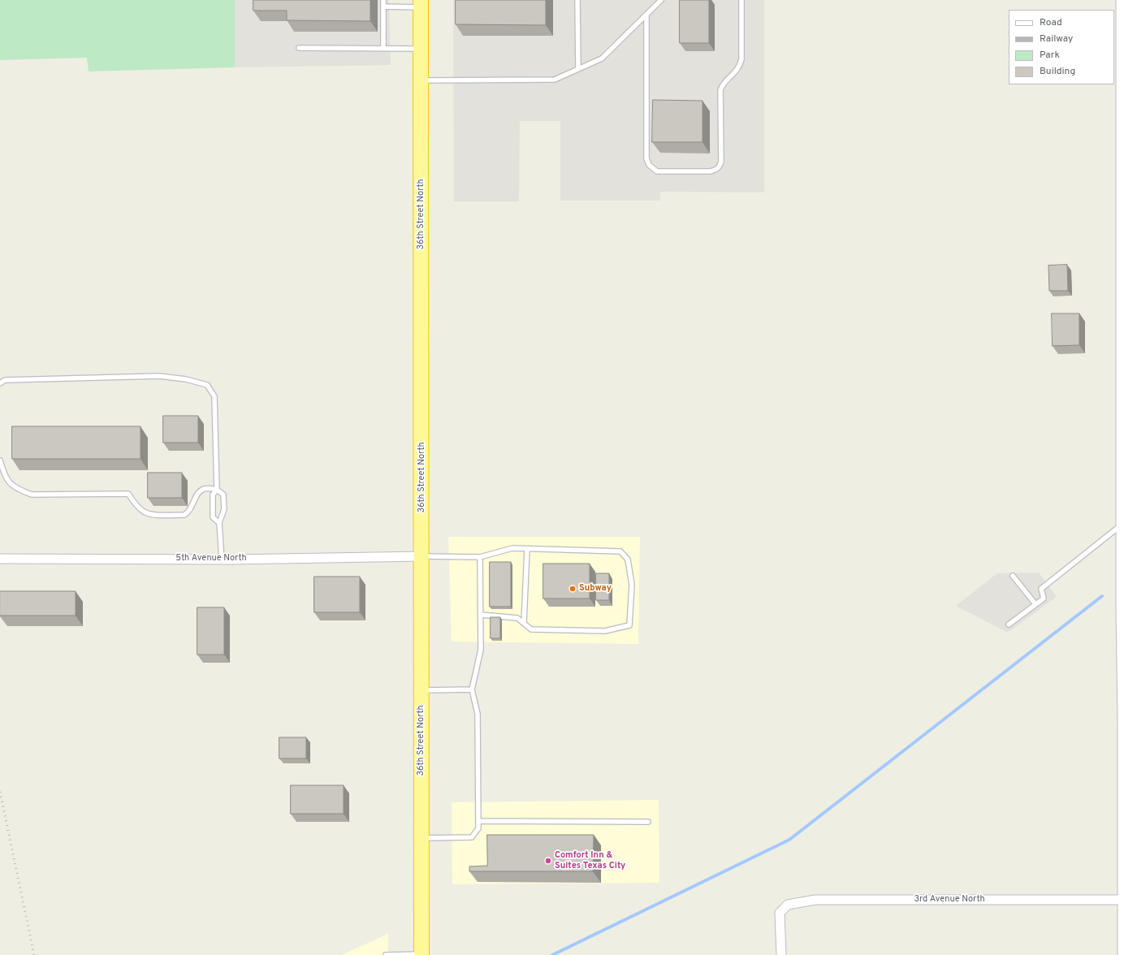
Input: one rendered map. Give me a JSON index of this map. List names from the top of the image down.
{
  "streets": {
    "highway": ["36th Street North"],
    "street": ["5th Avenue North", "3rd Avenue North"]
  },
  "crossings": [
    ["36th Street North", "5th Avenue North"]
  ],
  "places": ["Subway", "Comfort Inn & Suites Texas City"],
  "legend": [
    "Road",
    "Railway",
    "Park",
    "Building"
  ]
}
